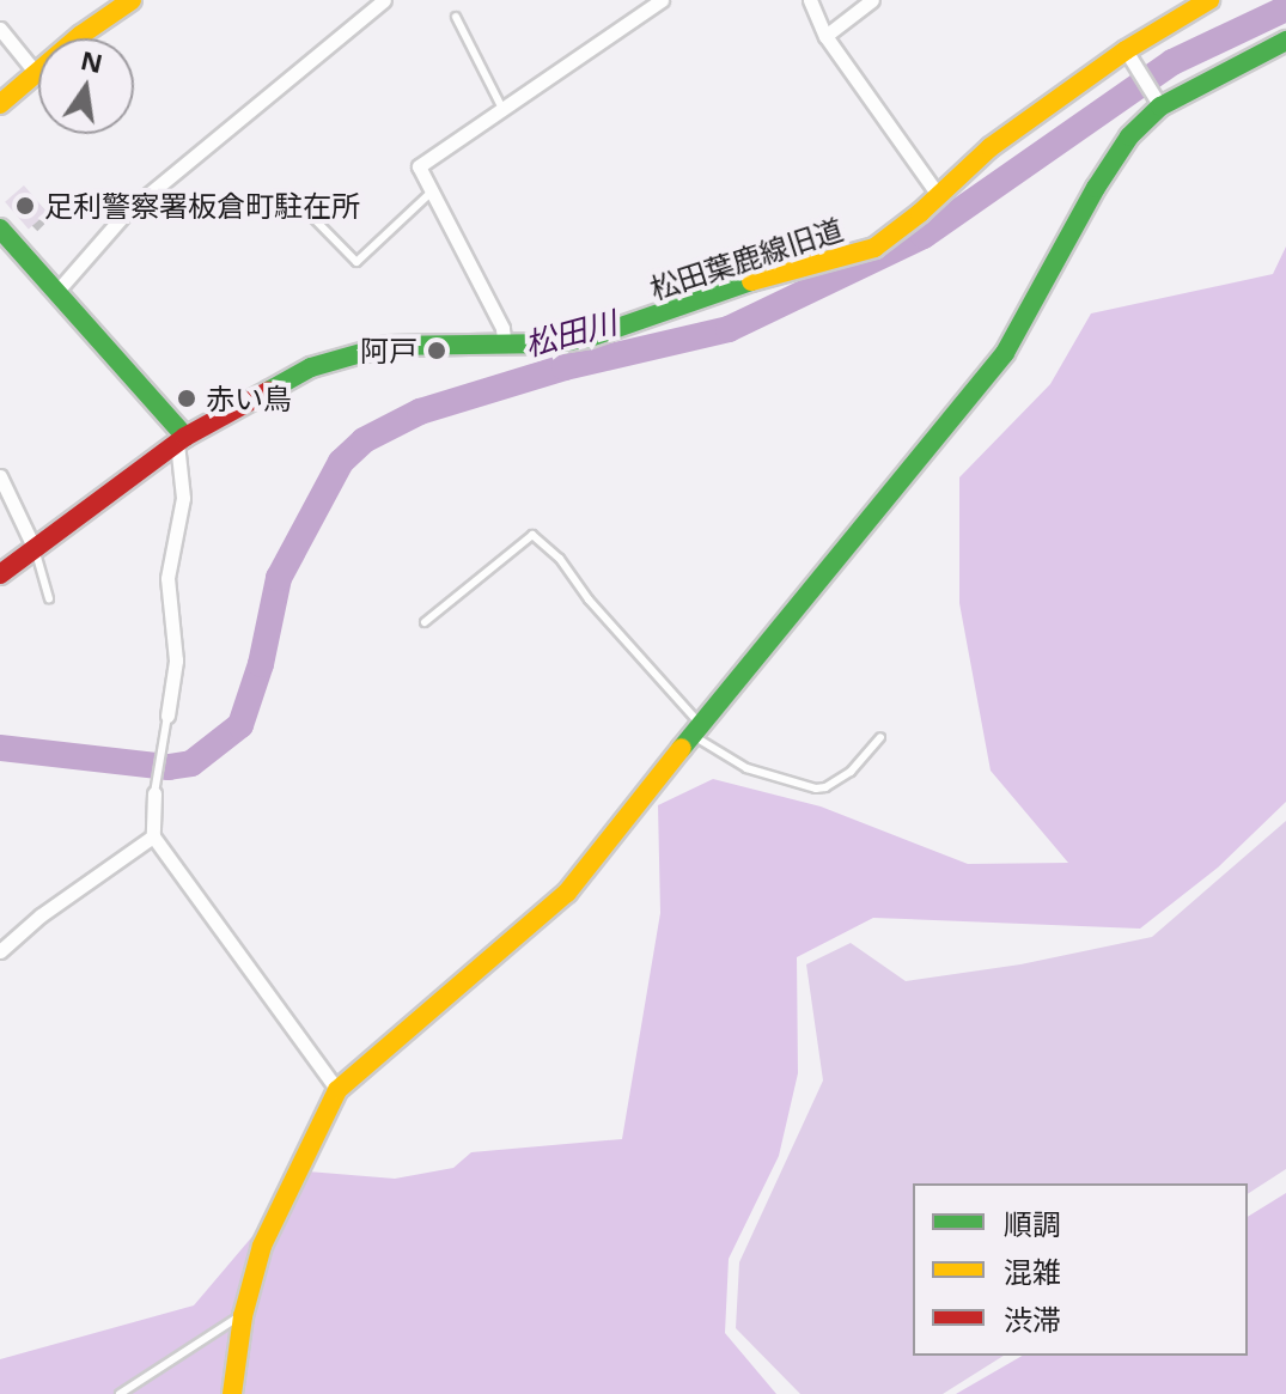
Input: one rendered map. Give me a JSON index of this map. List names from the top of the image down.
{
  "streets": {
    "street": ["松田葉鹿線旧道"]
  },
  "water": ["松田川"],
  "places": ["足利警察署板倉町駐在所", "阿戸", "赤い鳥"],
  "legend": ["順調", "混雑", "渋滞"],
  "north": "top"
}
